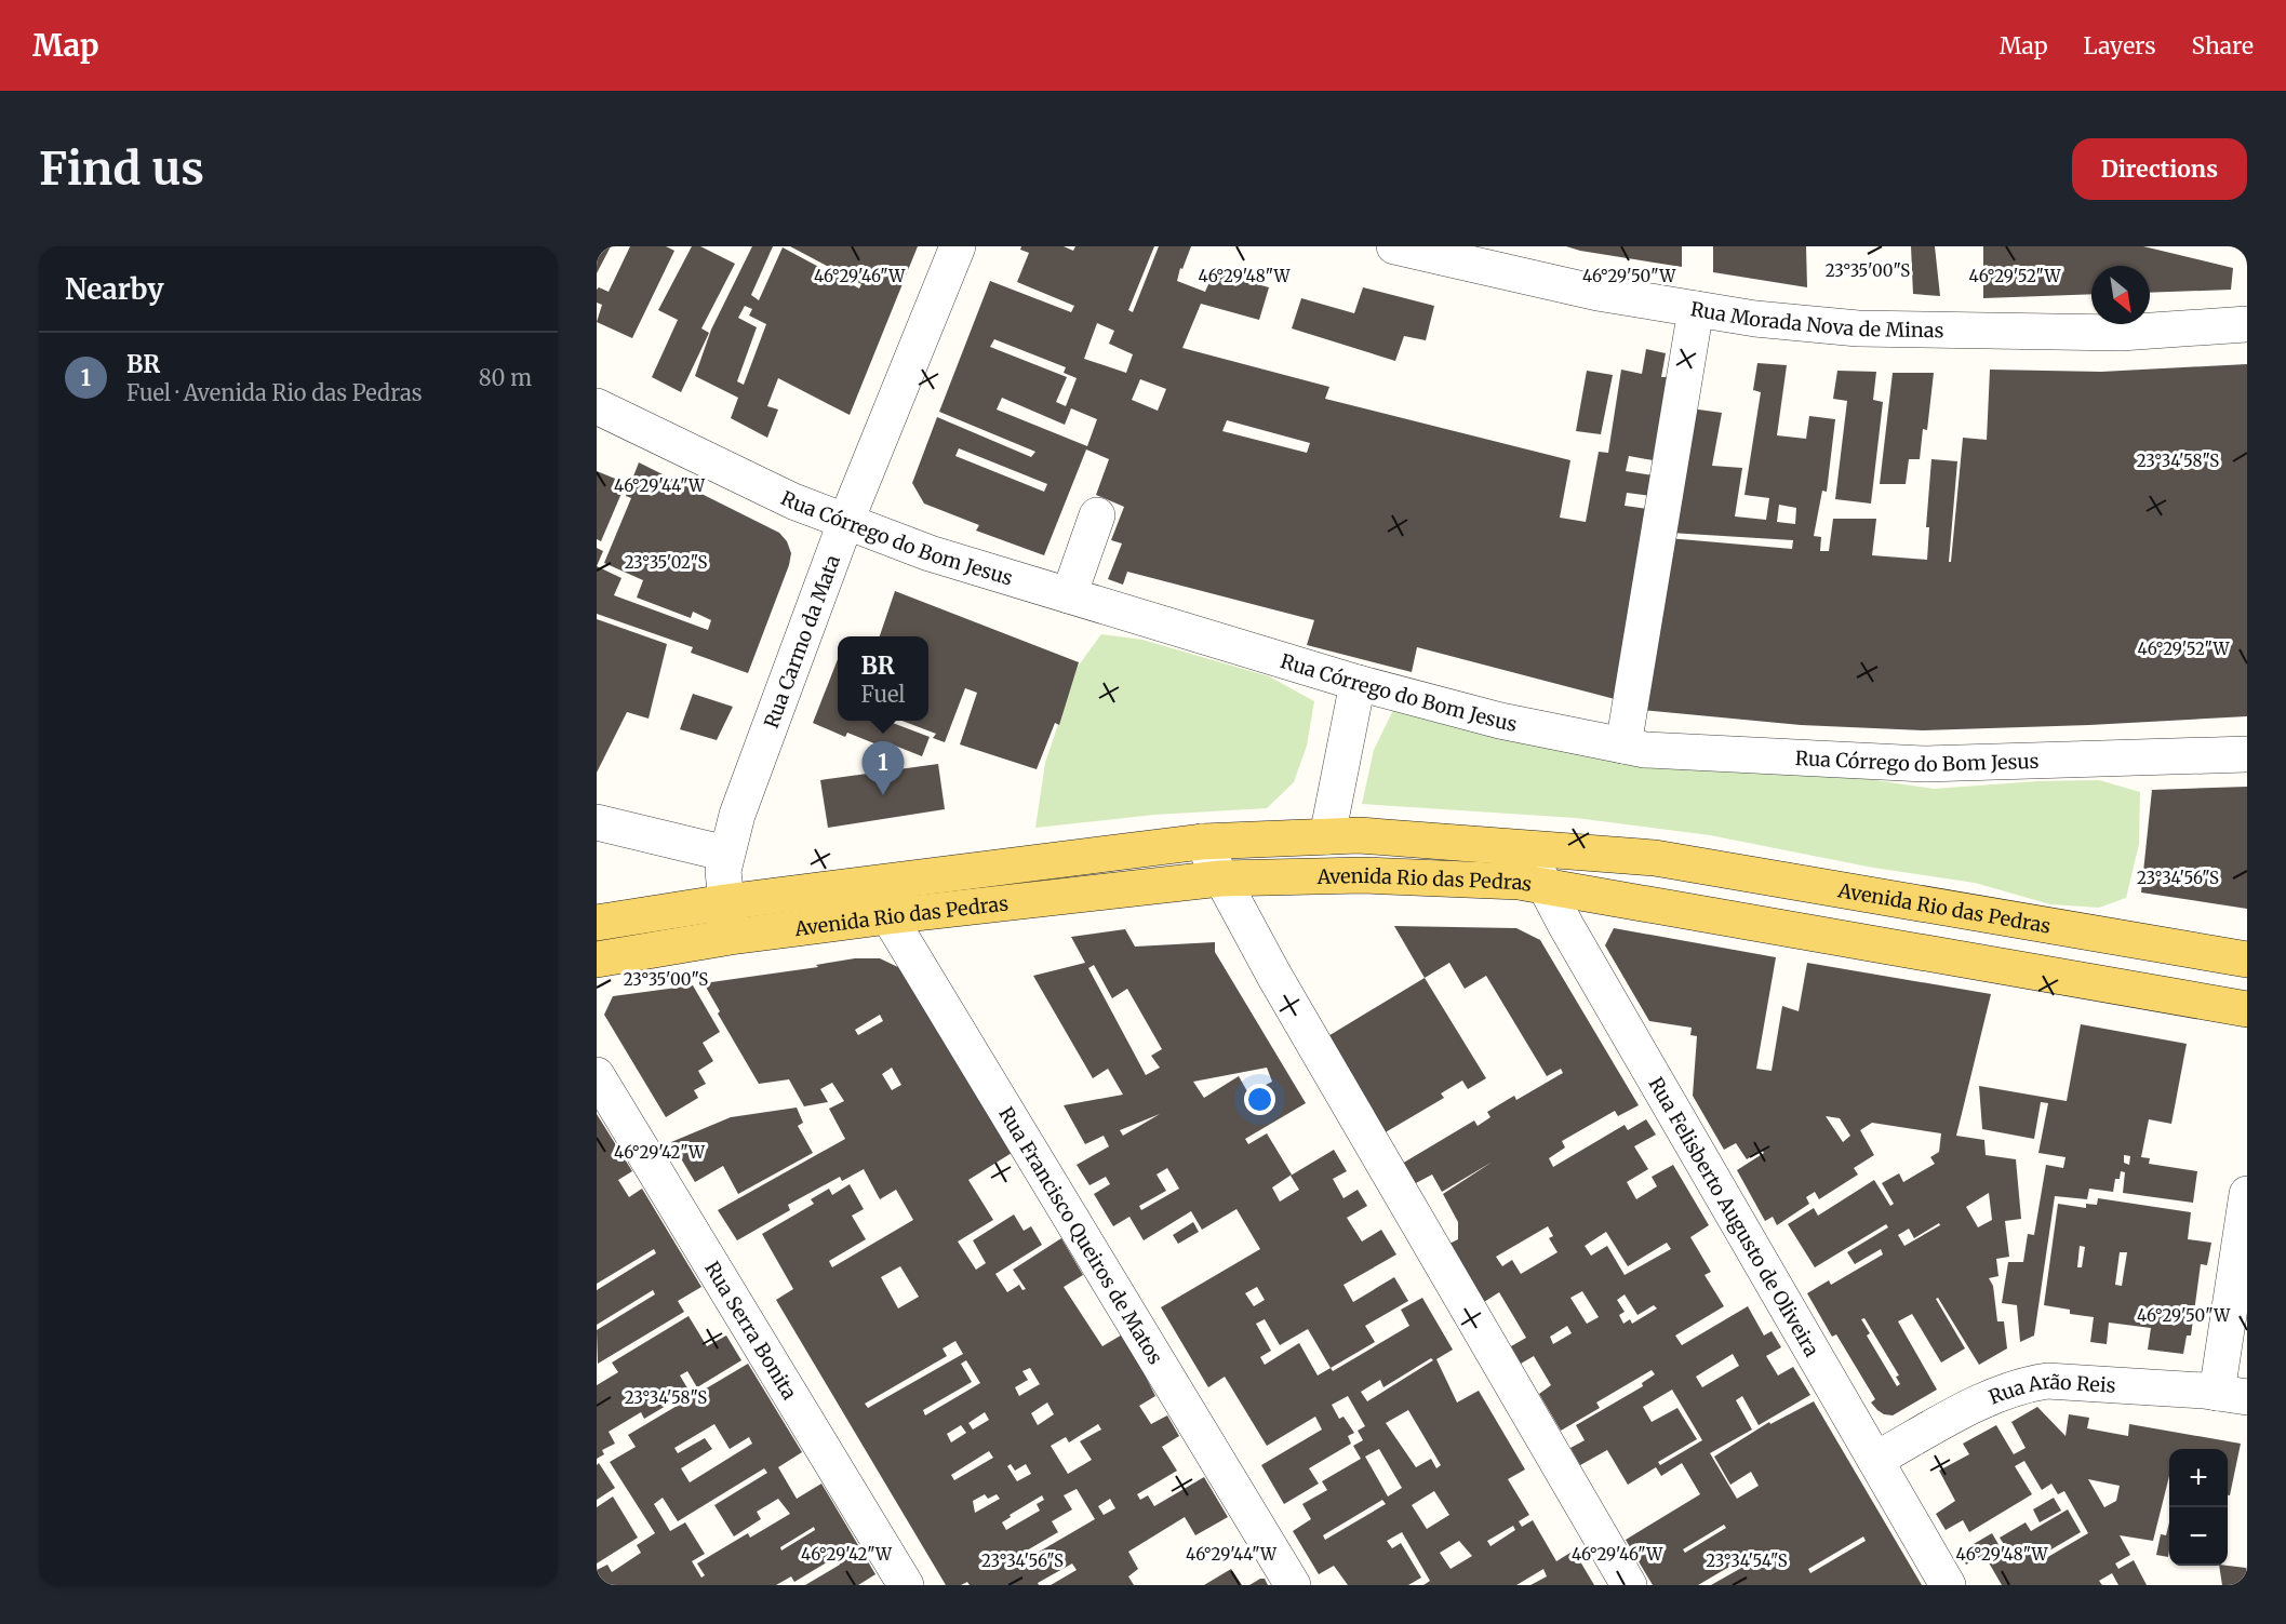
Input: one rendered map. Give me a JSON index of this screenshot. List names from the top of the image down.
{
  "streets": {
    "main road": ["Avenida Rio das Pedras"],
    "street": [
      "Rua Morada Nova de Minas",
      "Rua Córrego do Bom Jesus",
      "Rua Carmo da Mata",
      "Rua Felisberto Augusto de Oliveira",
      "Rua Francisco Queiros de Matos",
      "Rua Serra Bonita",
      "Rua Arão Reis"
    ]
  },
  "crossings": [
    ["Rua Córrego do Bom Jesus", "Rua Carmo da Mata"],
    ["Rua Carmo da Mata", "Avenida Rio das Pedras"],
    ["Avenida Rio das Pedras", "Rua Felisberto Augusto de Oliveira"],
    ["Avenida Rio das Pedras", "Rua Francisco Queiros de Matos"],
    ["Rua Felisberto Augusto de Oliveira", "Rua Arão Reis"]
  ],
  "north": "bottom right",
  "page": {
    "header": "Map",
    "nav": ["Map", "Layers", "Share"],
    "buttons": "Directions",
    "title": "Find us",
    "heading": "Nearby",
    "list": [
      {
        "mark": "1",
        "name": "BR",
        "note": "Fuel · Avenida Rio das Pedras",
        "value": "80 m"
      }
    ],
    "popup": ["BR", "Fuel"],
    "pins": "1",
    "map_buttons": ["+", "−"]
  },
  "coordinates": [
    "23°35'00\"S",
    "46°29'46\"W",
    "46°29'48\"W",
    "46°29'50\"W",
    "46°29'52\"W",
    "23°34'58\"S",
    "46°29'44\"W",
    "23°35'02\"S",
    "23°34'56\"S",
    "46°29'42\"W",
    "23°34'54\"S"
  ]
}
